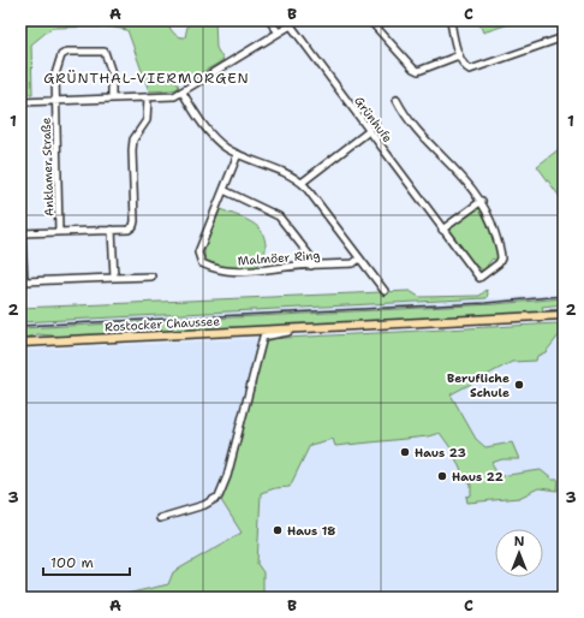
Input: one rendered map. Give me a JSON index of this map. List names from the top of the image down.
{
  "streets": {
    "main road": ["Rostocker Chaussee"],
    "street": ["Grünhufe", "Anklamer Straße", "Malmöer Ring"]
  },
  "districts": ["GRÜNTHAL-VIERMORGEN"],
  "places": [
    "Berufliche Schule",
    "Haus 23",
    "Haus 22",
    "Haus 18"
  ],
  "scale_bar": "100 m",
  "north": "top",
  "grid": {
    "columns": ["A", "B", "C"],
    "rows": ["1", "2", "3"]
  }
}
